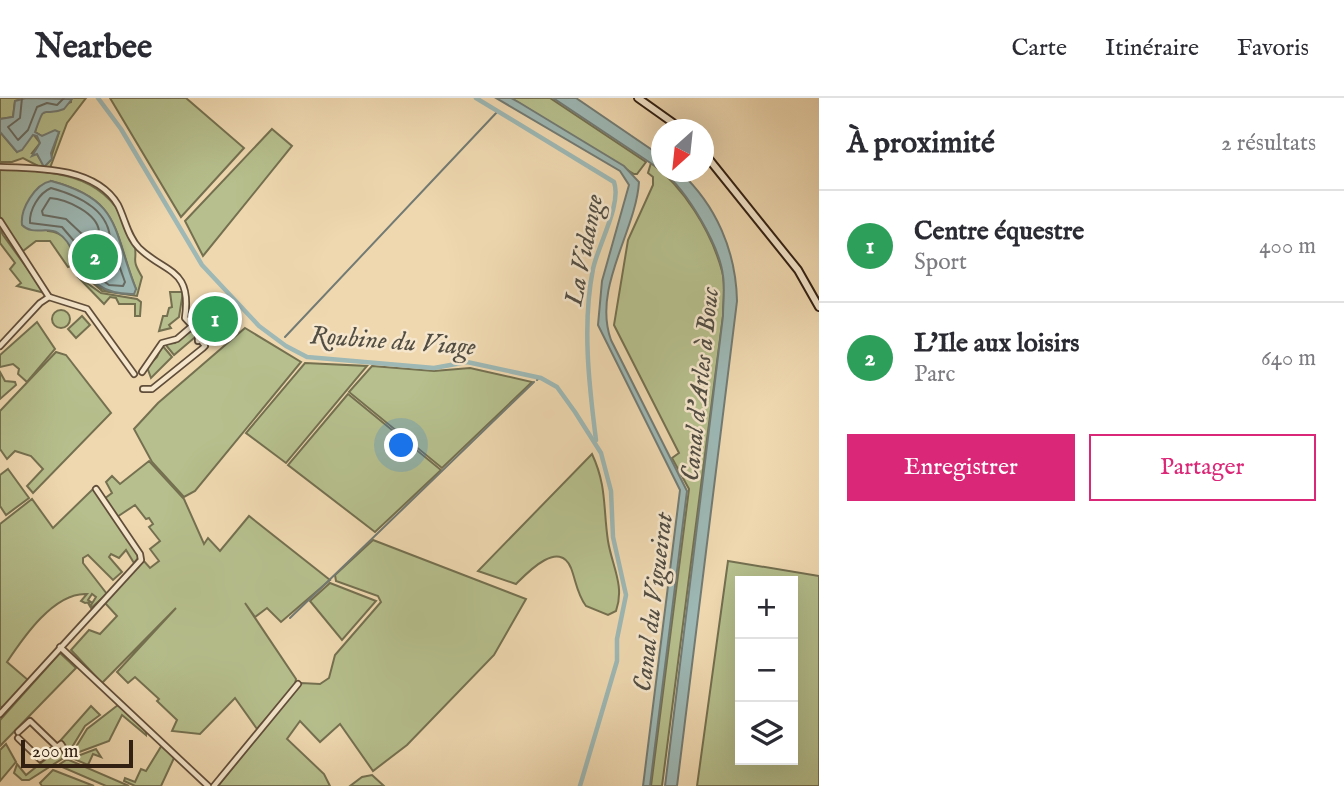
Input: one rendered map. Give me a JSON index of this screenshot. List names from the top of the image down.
{
  "water": [
    "La Vidange",
    "Roubine du Viage",
    "Canal d'Arles à Bouc",
    "Canal du Vigueirat"
  ],
  "scale_bar": "200 m",
  "north": "bottom left",
  "page": {
    "header": "Nearbee",
    "nav": ["Carte", "Itinéraire", "Favoris"],
    "heading": ["À proximité", "2 résultats"],
    "list": [
      {
        "mark": "1",
        "name": "Centre équestre",
        "note": "Sport",
        "value": "400 m"
      },
      {
        "mark": "2",
        "name": "L'Ile aux loisirs",
        "note": "Parc",
        "value": "640 m"
      }
    ],
    "pins": ["2", "1"],
    "buttons": ["Enregistrer", "Partager"],
    "map_buttons": ["+", "−"],
    "scale": "200 m"
  }
}
